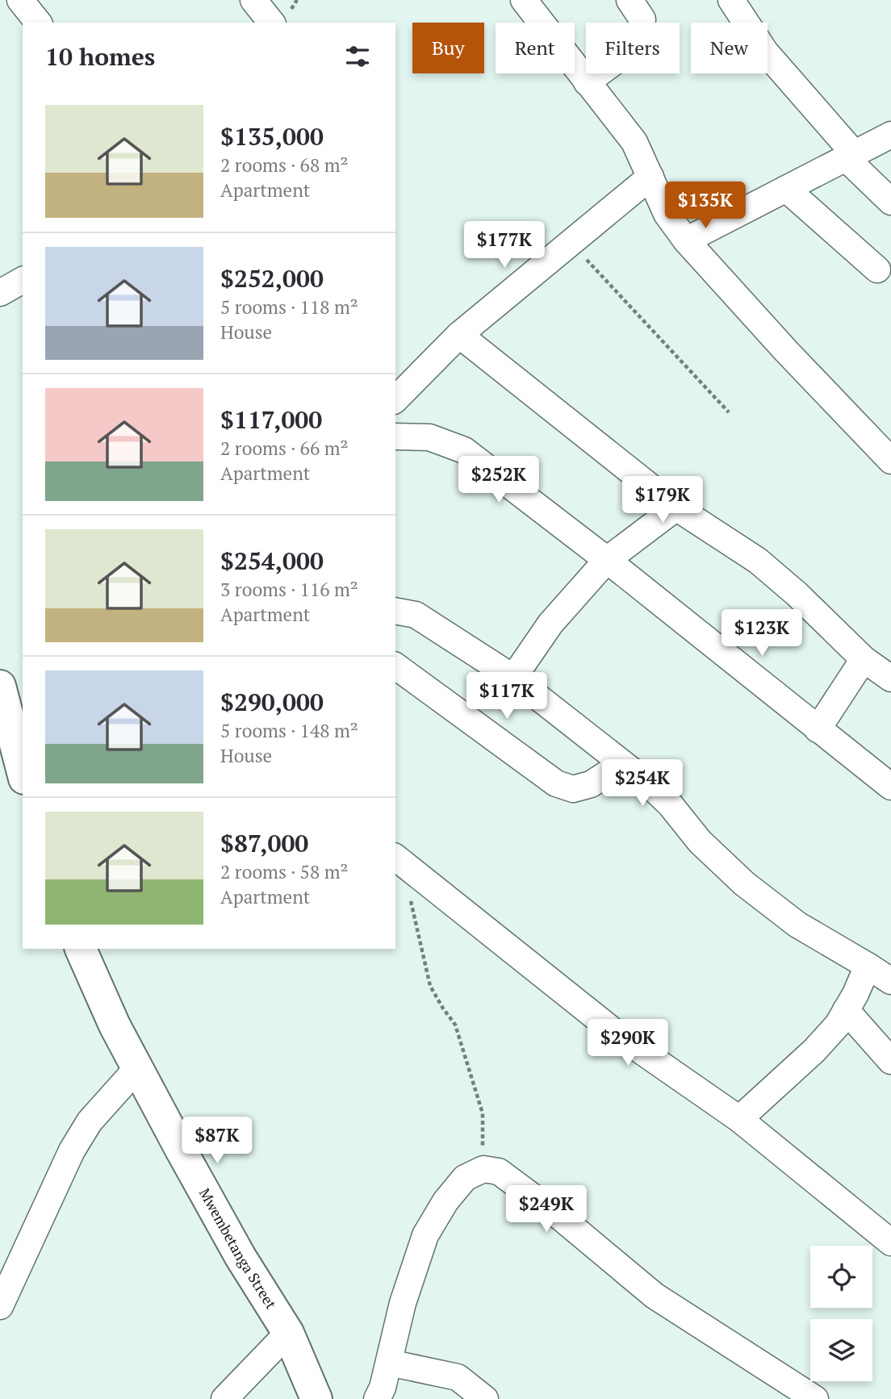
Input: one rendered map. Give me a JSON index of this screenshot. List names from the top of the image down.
{
  "streets": {
    "street": ["Mwembetanga Street"]
  },
  "page": {
    "chip": [
      "Buy",
      "Rent",
      "Filters",
      "New"
    ],
    "heading": "10 homes",
    "list": [
      {
        "name": "$135,000",
        "note": "2 rooms · 68 m² · Apartment"
      },
      {
        "name": "$252,000",
        "note": "5 rooms · 118 m² · House"
      },
      {
        "name": "$117,000",
        "note": "2 rooms · 66 m² · Apartment"
      },
      {
        "name": "$254,000",
        "note": "3 rooms · 116 m² · Apartment"
      },
      {
        "name": "$290,000",
        "note": "5 rooms · 148 m² · House"
      },
      {
        "name": "$87,000",
        "note": "2 rooms · 58 m² · Apartment"
      }
    ],
    "price": [
      "$135K",
      "$177K",
      "$252K",
      "$179K",
      "$123K",
      "$117K",
      "$254K",
      "$290K",
      "$87K",
      "$249K"
    ]
  }
}
